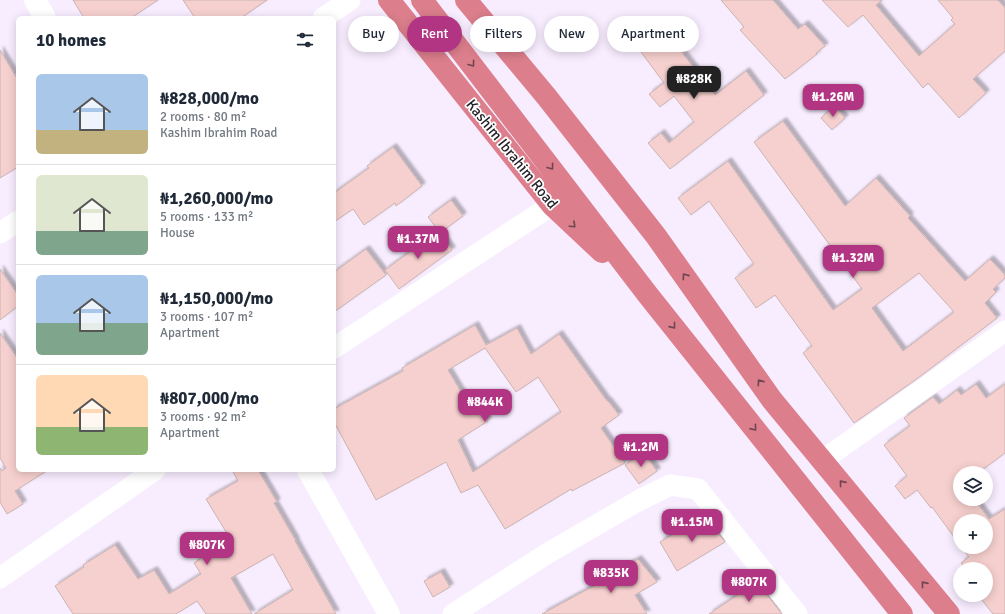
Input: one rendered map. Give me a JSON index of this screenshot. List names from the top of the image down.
{
  "streets": {
    "highway": ["Kashim Ibrahim Road"]
  },
  "page": {
    "chip": [
      "Buy",
      "Rent",
      "Filters",
      "New",
      "Apartment"
    ],
    "heading": "10 homes",
    "list": [
      {
        "name": "₦828,000/mo",
        "note": "2 rooms · 80 m² · Kashim Ibrahim Road"
      },
      {
        "name": "₦1,260,000/mo",
        "note": "5 rooms · 133 m² · House"
      },
      {
        "name": "₦1,150,000/mo",
        "note": "3 rooms · 107 m² · Apartment"
      },
      {
        "name": "₦807,000/mo",
        "note": "3 rooms · 92 m² · Apartment"
      }
    ],
    "price": [
      "₦828K",
      "₦1.26M",
      "₦1.37M",
      "₦1.32M",
      "₦844K",
      "₦1.2M",
      "₦1.15M",
      "₦807K",
      "₦835K",
      "₦807K"
    ],
    "map_buttons": ["+", "−"]
  }
}
